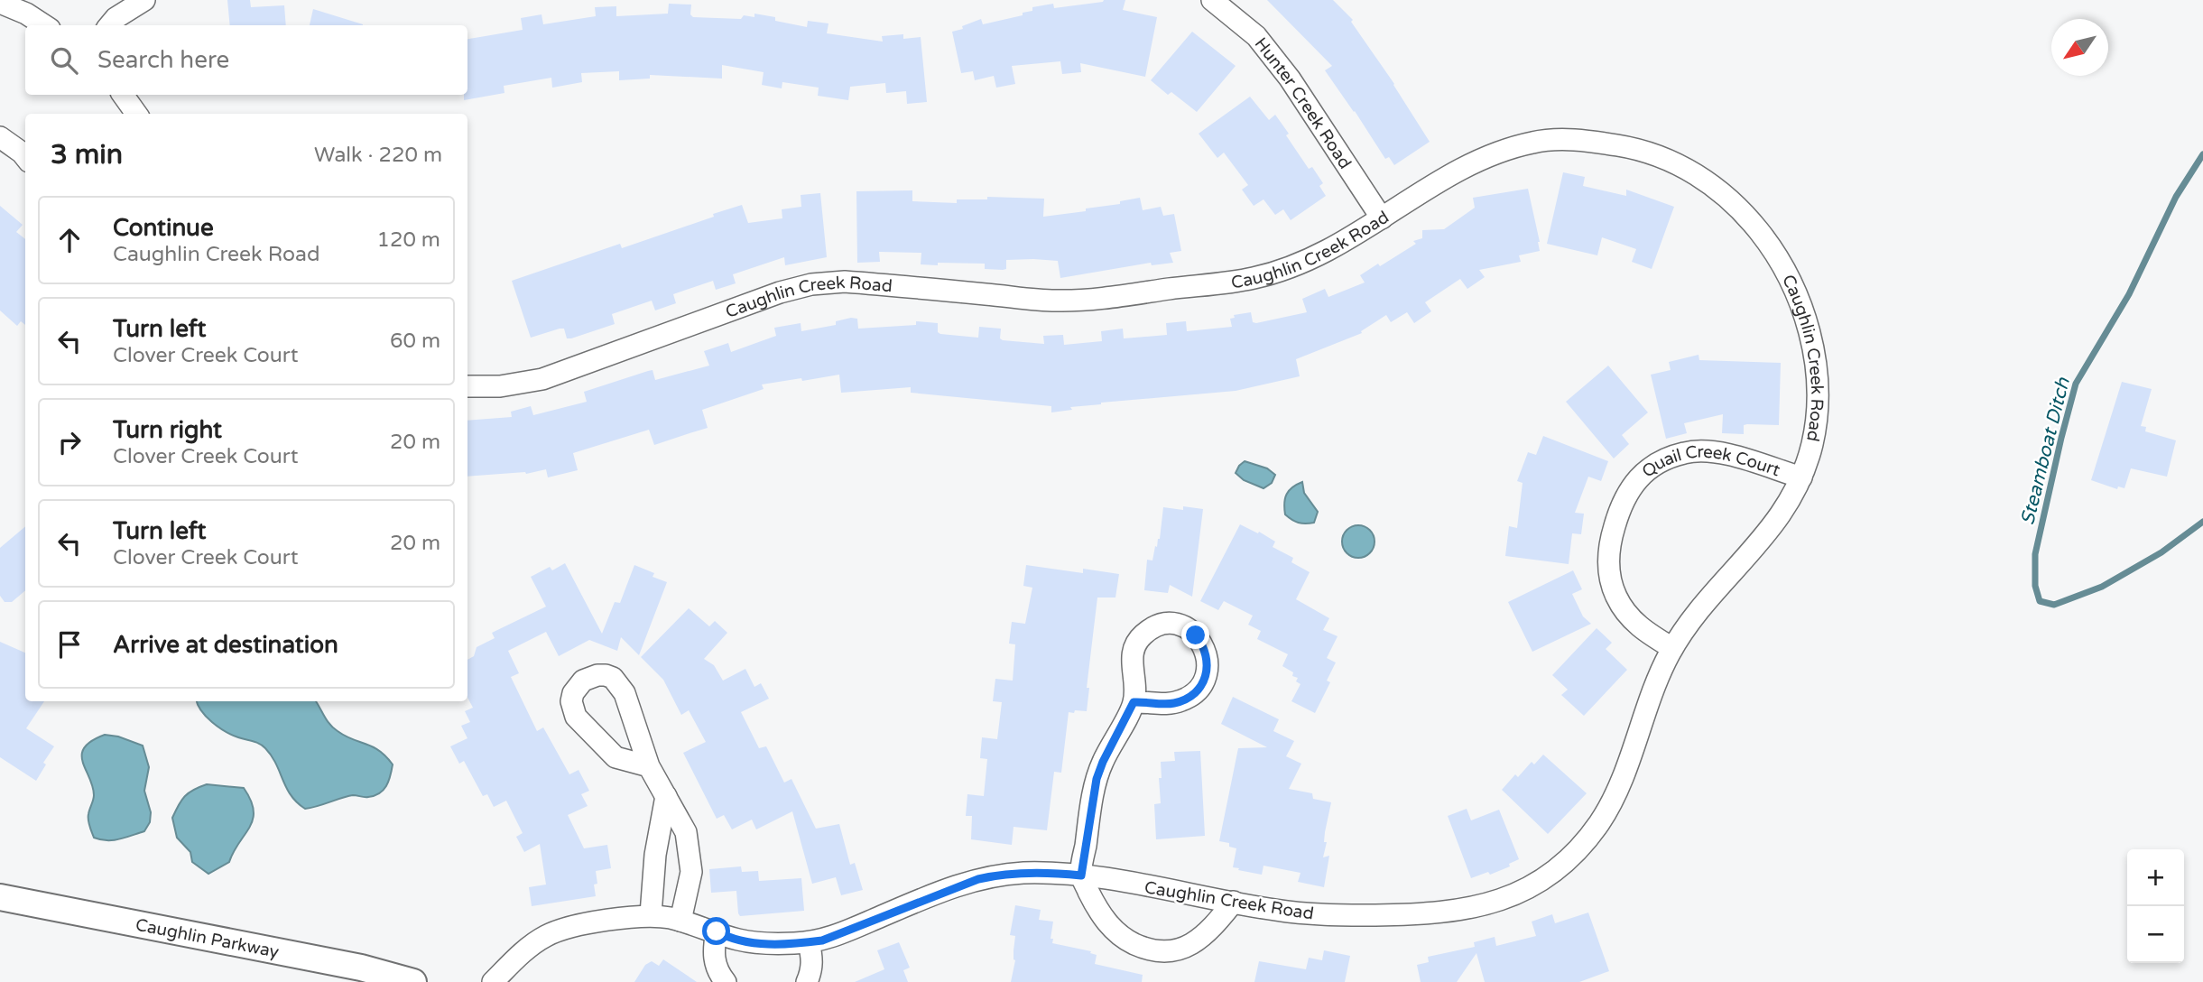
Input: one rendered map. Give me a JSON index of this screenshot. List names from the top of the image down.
{
  "streets": {
    "street": [
      "Hunter Creek Road",
      "Caughlin Creek Road",
      "Quail Creek Court",
      "Caughlin Parkway"
    ]
  },
  "crossings": [
    ["Hunter Creek Road", "Caughlin Creek Road"],
    ["Caughlin Creek Road", "Quail Creek Court"]
  ],
  "water": ["Steamboat Ditch"],
  "north": "bottom left",
  "page": {
    "search": "Search here",
    "heading": ["3 min", "Walk · 220 m"],
    "list": [
      ["Continue", "Caughlin Creek Road", "120 m"],
      ["Turn left", "Clover Creek Court", "60 m"],
      ["Turn right", "Clover Creek Court", "20 m"],
      ["Turn left", "Clover Creek Court", "20 m"],
      "Arrive at destination"
    ],
    "map_buttons": ["+", "−"]
  }
}
